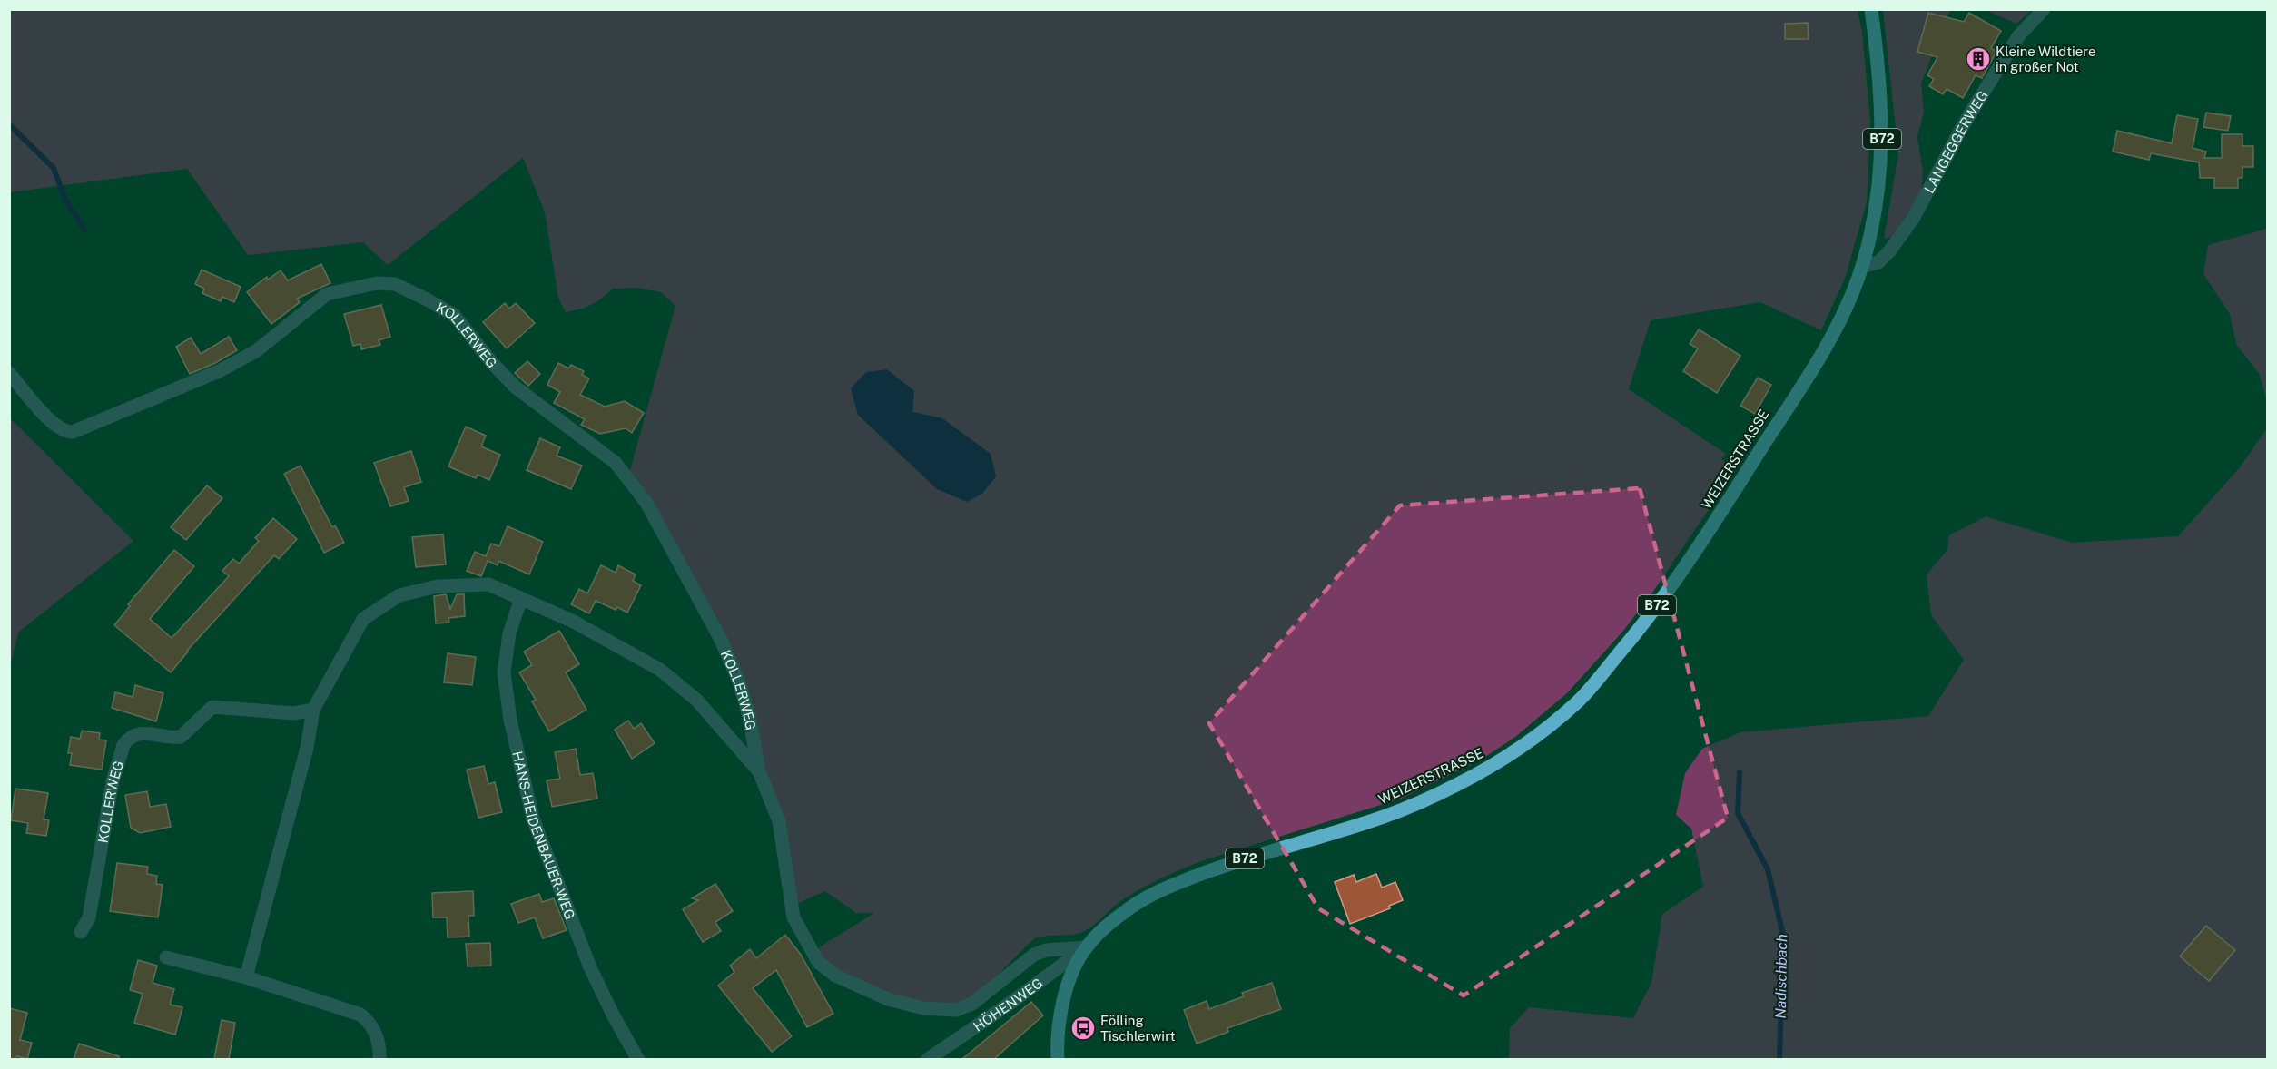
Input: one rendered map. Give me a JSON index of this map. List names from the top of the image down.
{
  "streets": {
    "main road": ["B72", "WEIZERSTRASSE"],
    "street": [
      "LANGEGGERWEG",
      "KOLLERWEG",
      "HANS-HEIDENBAUER-WEG",
      "HÖHENWEG"
    ]
  },
  "crossings": [
    ["B72", "LANGEGGERWEG"],
    ["B72", "WEIZERSTRASSE"],
    ["LANGEGGERWEG", "WEIZERSTRASSE"],
    ["KOLLERWEG", "WEIZERSTRASSE"],
    ["KOLLERWEG", "HANS-HEIDENBAUER-WEG"],
    ["KOLLERWEG", "HÖHENWEG"],
    ["WEIZERSTRASSE", "HÖHENWEG"]
  ],
  "water": ["Nadischbach"],
  "places": {
    "building": ["Kleine Wildtiere in großer Not"],
    "bus stop": ["Fölling Tischlerwirt"]
  }
}
